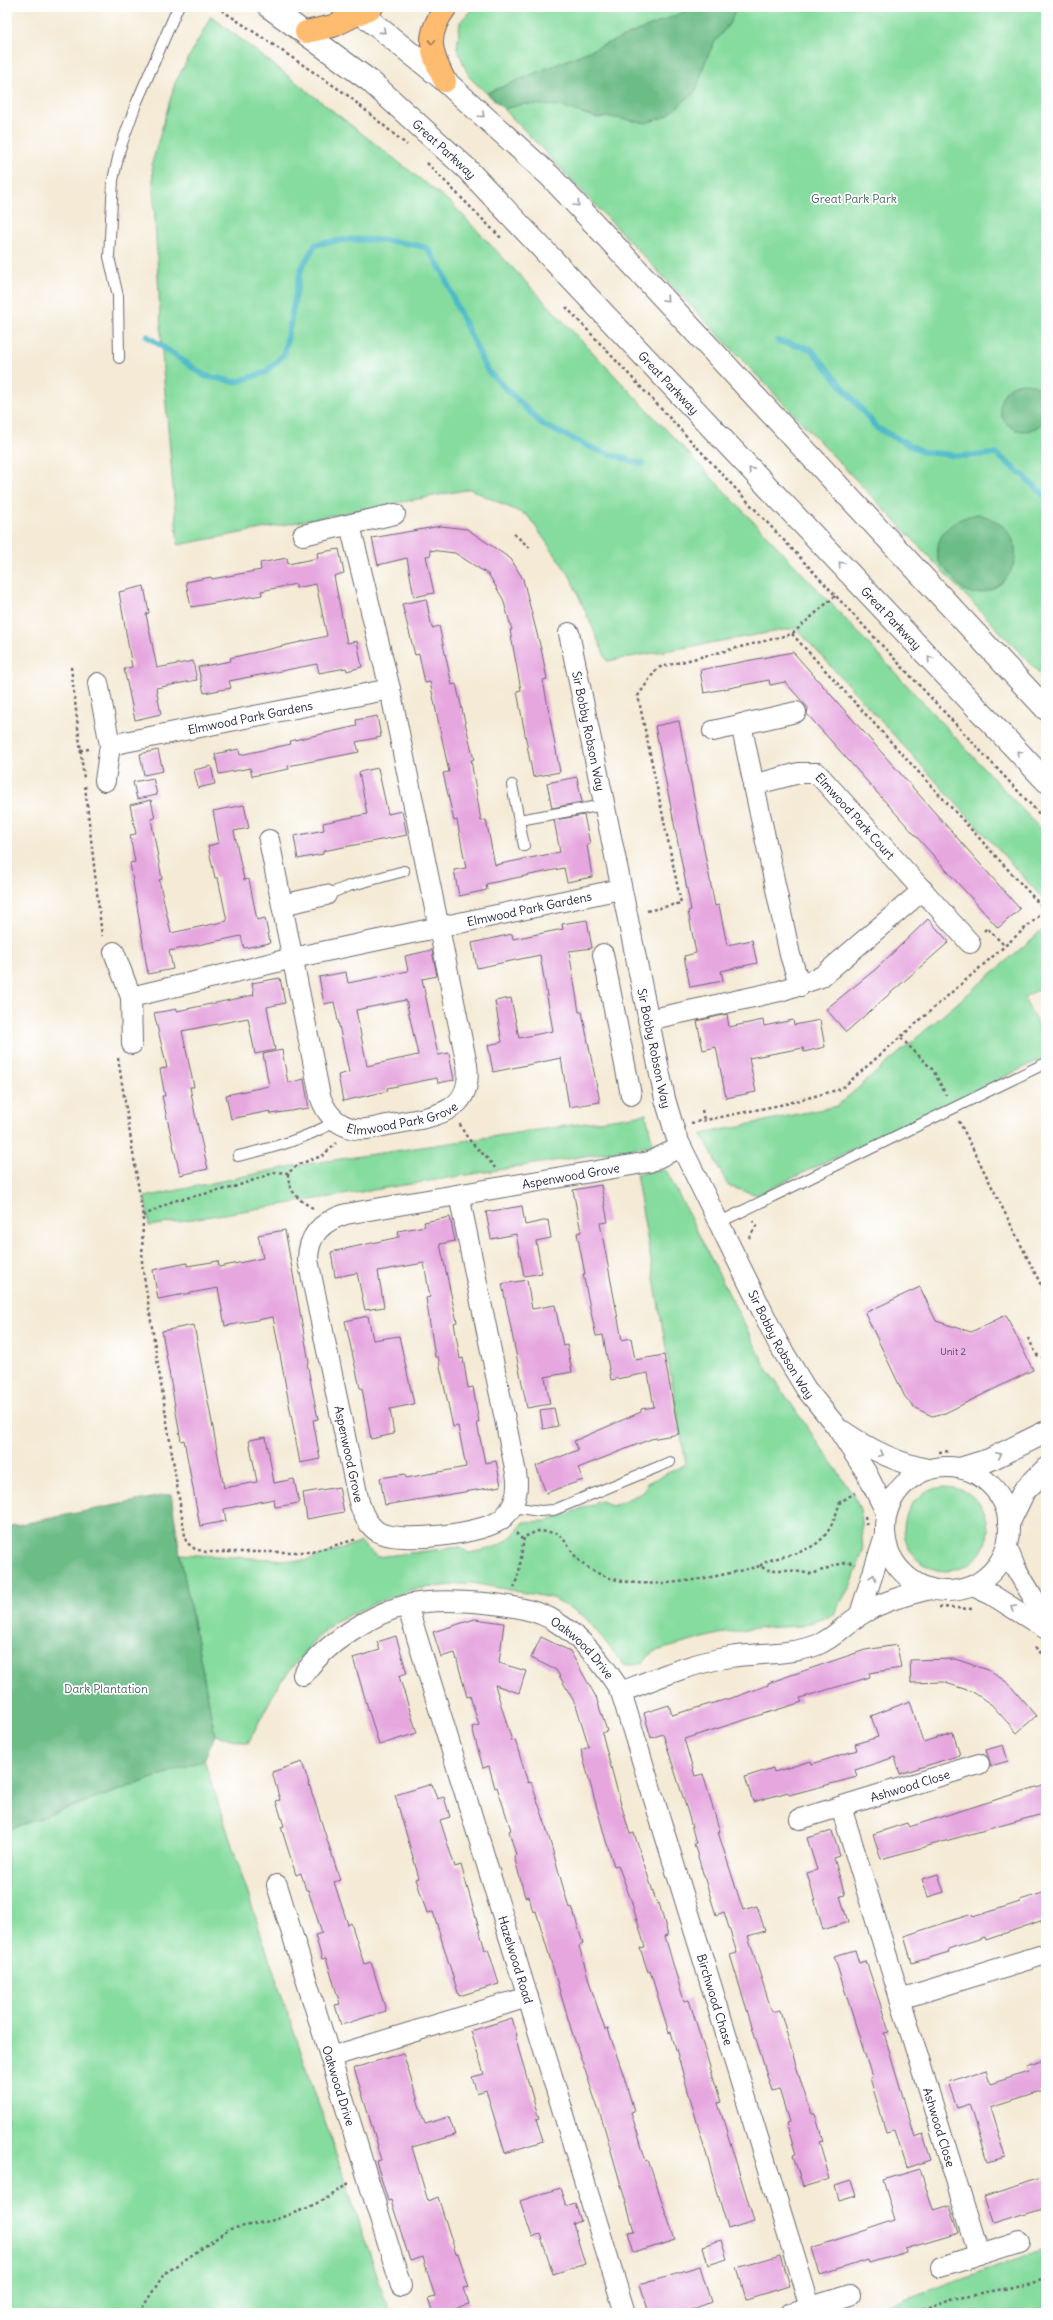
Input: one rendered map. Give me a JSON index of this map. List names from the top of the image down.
{
  "streets": {
    "street": [
      "Great Parkway",
      "Elmwood Park Gardens",
      "Sir Bobby Robson Way",
      "Elmwood Park Court",
      "Elmwood Park Grove",
      "Aspenwood Grove",
      "Oakwood Drive",
      "Ashwood Close",
      "Hazelwood Road",
      "Birchwood Chase"
    ]
  },
  "crossings": [
    ["Elmwood Park Gardens", "Sir Bobby Robson Way"],
    ["Elmwood Park Gardens", "Elmwood Park Grove"],
    ["Sir Bobby Robson Way", "Aspenwood Grove"],
    ["Sir Bobby Robson Way", "Oakwood Drive"],
    ["Oakwood Drive", "Hazelwood Road"],
    ["Oakwood Drive", "Birchwood Chase"]
  ],
  "parks": ["Great Park Park", "Dark Plantation"],
  "house_numbers": ["Unit 2"]
}
